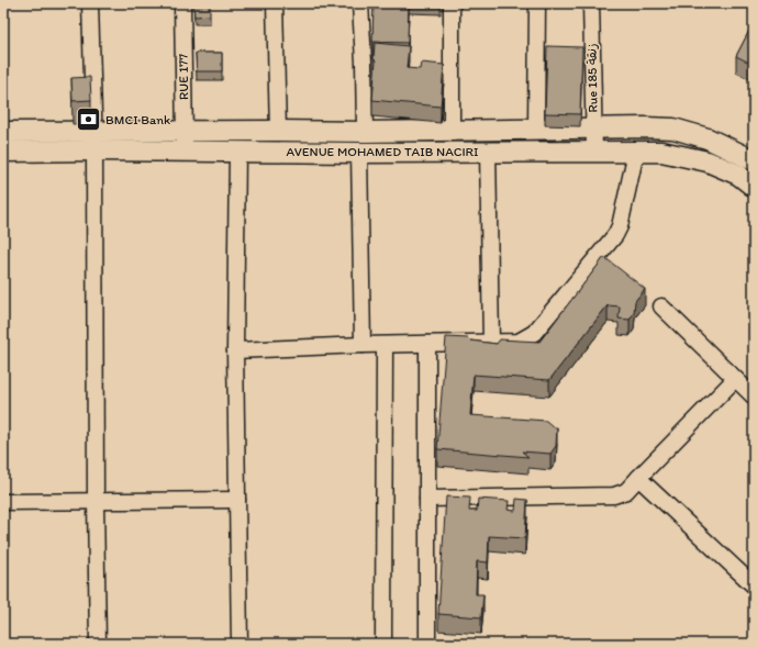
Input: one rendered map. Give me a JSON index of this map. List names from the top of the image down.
{
  "streets": {
    "street": ["RUE 177", "Rue 185 زنقة", "AVENUE MOHAMED TAIB NACIRI"]
  },
  "crossings": [
    ["RUE 177", "AVENUE MOHAMED TAIB NACIRI"],
    ["Rue 185 زنقة", "AVENUE MOHAMED TAIB NACIRI"]
  ],
  "places": {
    "bank": ["BMCI Bank"]
  }
}
